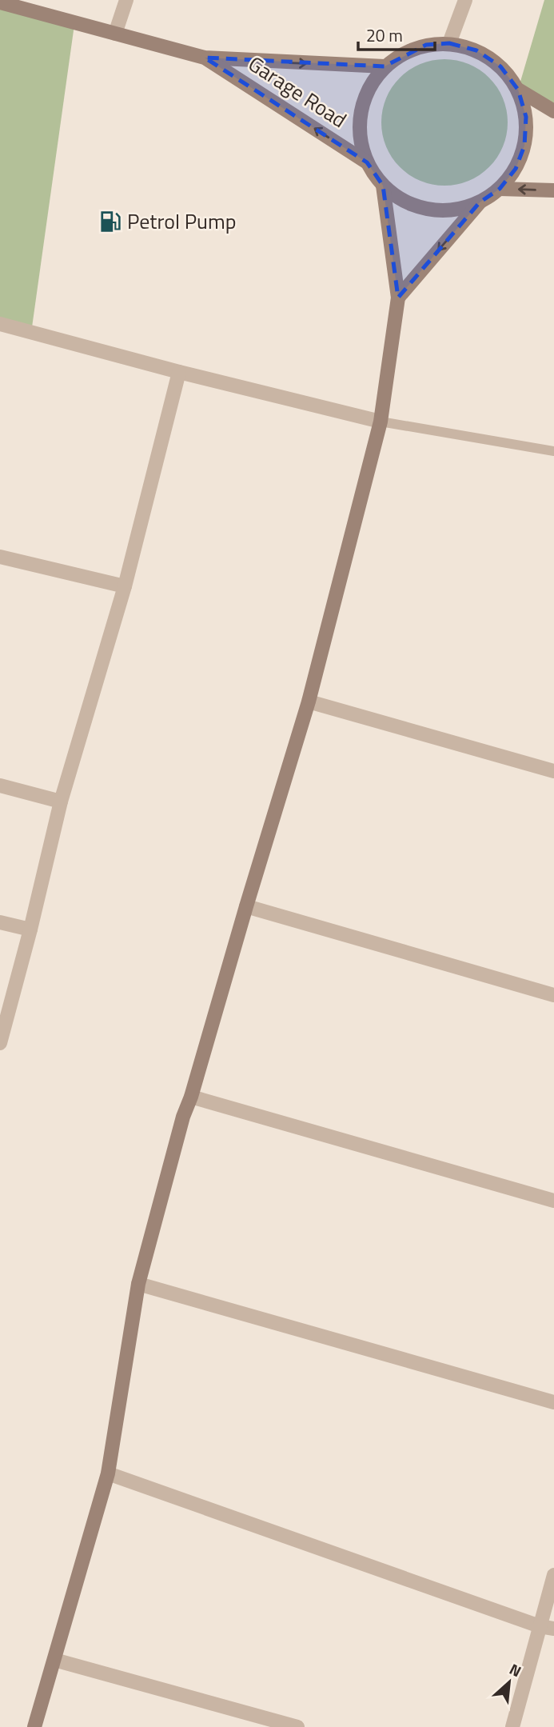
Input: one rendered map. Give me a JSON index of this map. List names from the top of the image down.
{
  "streets": {
    "street": ["Garage Road"]
  },
  "places": {
    "fuel station": ["Petrol Pump"]
  },
  "scale_bar": "20 m",
  "north": "top right"
}
